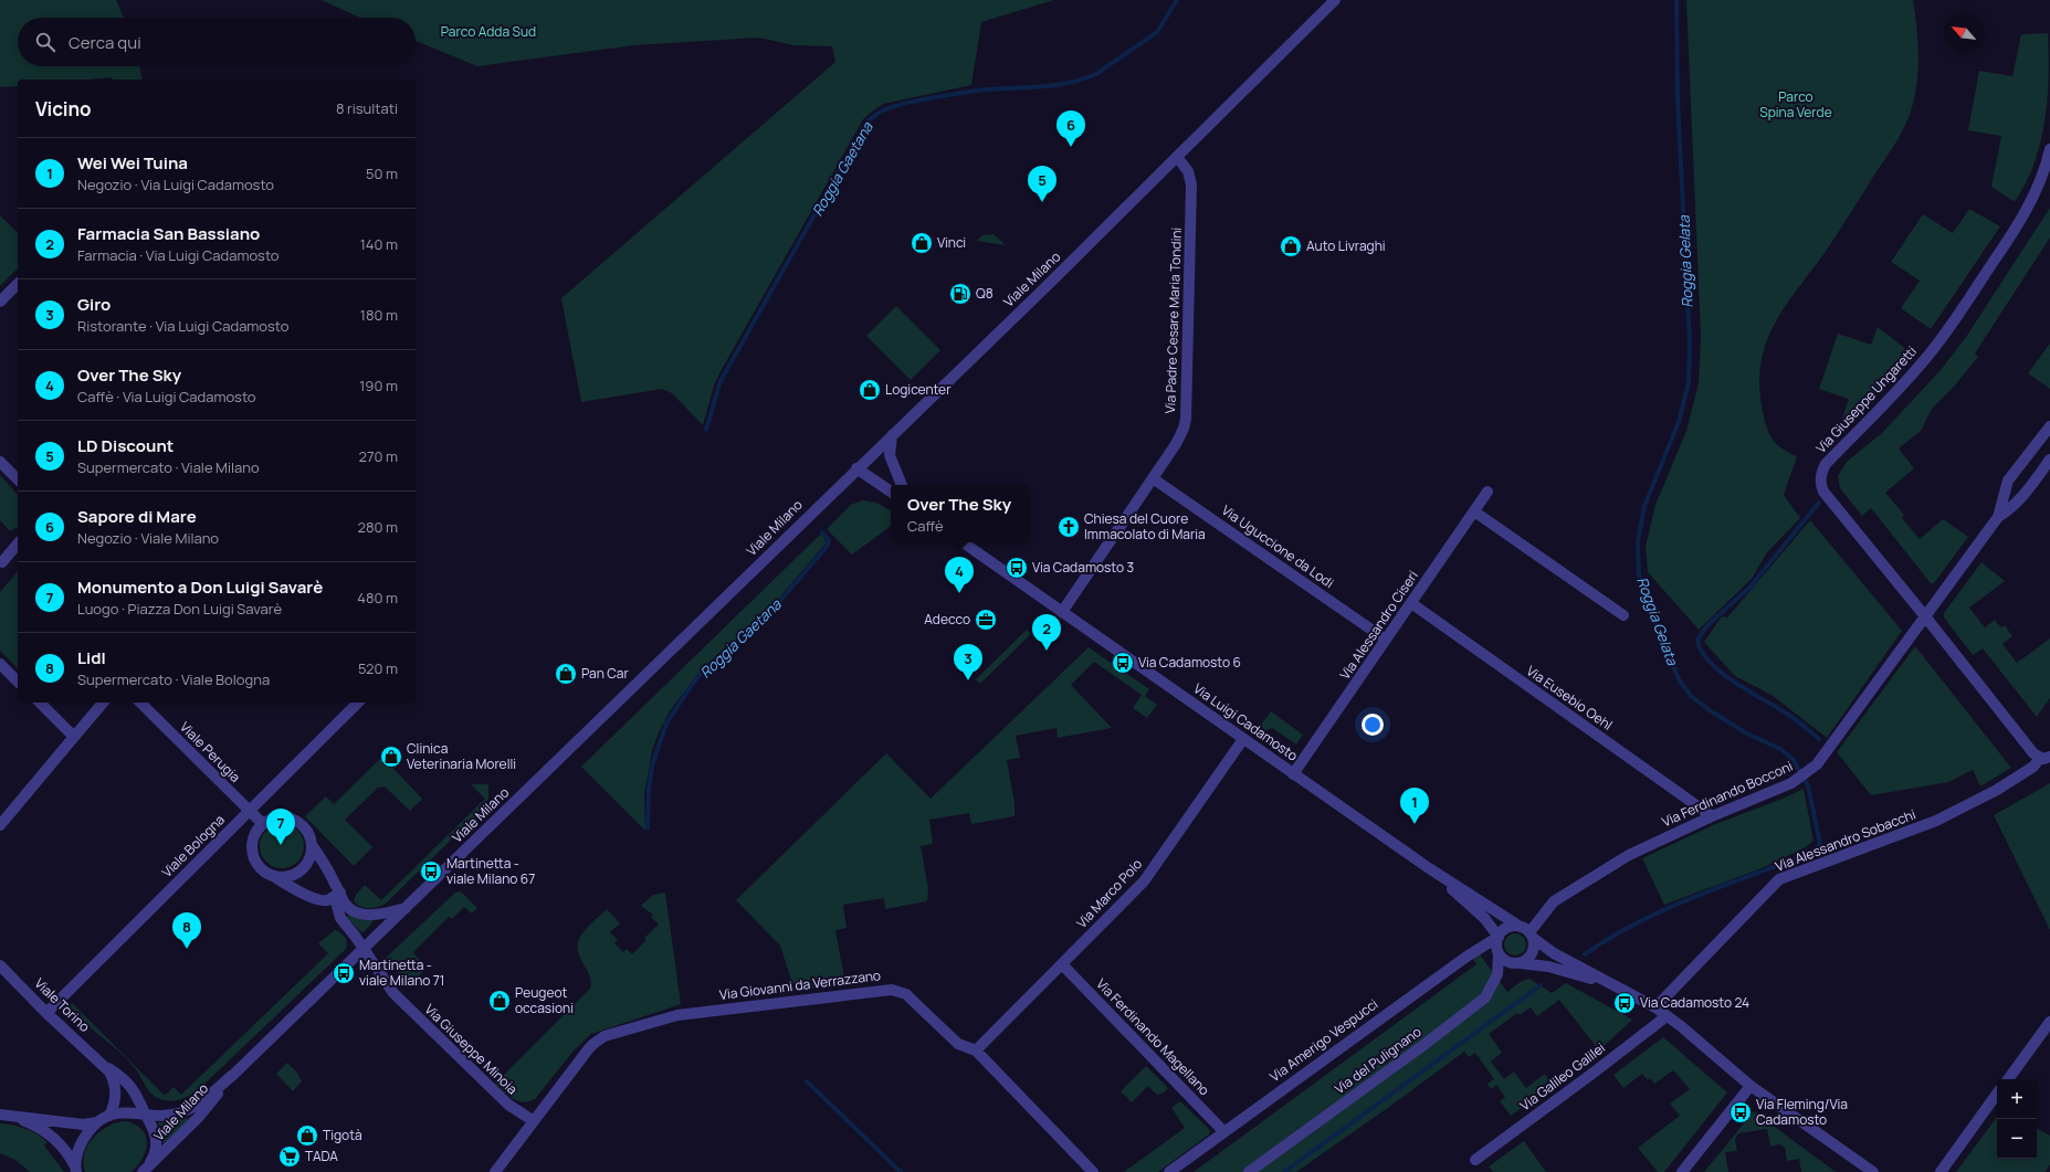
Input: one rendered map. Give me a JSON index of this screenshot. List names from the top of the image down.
{
  "streets": {
    "street": [
      "Viale Milano",
      "Via Padre Cesare Maria Tondini",
      "Via Giuseppe Ungaretti",
      "Via Uguccione da Lodi",
      "Via Alessandro Ciseri",
      "Via Eusebio Oehl",
      "Via Luigi Cadamosto",
      "Viale Perugia",
      "Via Ferdinando Bocconi",
      "Via Alessandro Sobacchi",
      "Viale Bologna",
      "Via Marco Polo",
      "Via Giovanni da Verrazzano",
      "Viale Torino",
      "Via Ferdinando Magellano",
      "Via Amerigo Vespucci",
      "Via Giuseppe Minoia",
      "Via del Pulignano",
      "Via Galileo Galilei"
    ]
  },
  "crossings": [
    ["Viale Milano", "Via Padre Cesare Maria Tondini"],
    ["Viale Milano", "Viale Torino"],
    ["Viale Milano", "Via Giuseppe Minoia"],
    ["Via Padre Cesare Maria Tondini", "Via Uguccione da Lodi"],
    ["Via Padre Cesare Maria Tondini", "Via Luigi Cadamosto"],
    ["Via Giuseppe Ungaretti", "Via Ferdinando Bocconi"],
    ["Via Giuseppe Ungaretti", "Via Alessandro Sobacchi"],
    ["Via Uguccione da Lodi", "Via Alessandro Ciseri"],
    ["Via Alessandro Ciseri", "Via Eusebio Oehl"],
    ["Via Alessandro Ciseri", "Via Luigi Cadamosto"],
    ["Via Eusebio Oehl", "Via Ferdinando Bocconi"],
    ["Via Luigi Cadamosto", "Via Ferdinando Bocconi"],
    ["Via Luigi Cadamosto", "Via Marco Polo"],
    ["Via Luigi Cadamosto", "Via Amerigo Vespucci"],
    ["Via Luigi Cadamosto", "Via del Pulignano"],
    ["Viale Perugia", "Viale Bologna"],
    ["Via Ferdinando Bocconi", "Via Amerigo Vespucci"],
    ["Via Ferdinando Bocconi", "Via del Pulignano"],
    ["Viale Bologna", "Viale Torino"],
    ["Via Marco Polo", "Via Giovanni da Verrazzano"],
    ["Via Marco Polo", "Via Ferdinando Magellano"],
    ["Via Giovanni da Verrazzano", "Via Giuseppe Minoia"],
    ["Via Ferdinando Magellano", "Via Amerigo Vespucci"],
    ["Via Amerigo Vespucci", "Via del Pulignano"]
  ],
  "water": ["Roggia Gaetana", "Roggia Gelata"],
  "parks": ["Parco Adda Sud", "Parco Spina Verde"],
  "places": {
    "shop": [
      "Vinci",
      "Auto Livraghi",
      "Logicenter",
      "Pan Car",
      "Clinica Veterinaria Morelli",
      "Peugeot occasioni",
      "Tigotà"
    ],
    "fuel station": ["Q8"],
    "church": ["Chiesa del Cuore Immacolato di Maria"],
    "bus stop": [
      "Via Cadamosto 3",
      "Via Cadamosto 6",
      "Martinetta - viale Milano 67",
      "Martinetta - viale Milano 71",
      "Via Cadamosto 24",
      "Via Fleming/Via Cadamosto"
    ],
    "office": ["Adecco"],
    "supermarket": ["TADA"]
  },
  "north": "top left",
  "page": {
    "search": "Cerca qui",
    "heading": ["Vicino", "8 risultati"],
    "pins": [
      "6",
      "5",
      "4",
      "2",
      "3",
      "1",
      "7",
      "8"
    ],
    "list": [
      {
        "mark": "1",
        "name": "Wei Wei Tuina",
        "note": "Negozio · Via Luigi Cadamosto",
        "value": "50 m"
      },
      {
        "mark": "2",
        "name": "Farmacia San Bassiano",
        "note": "Farmacia · Via Luigi Cadamosto",
        "value": "140 m"
      },
      {
        "mark": "3",
        "name": "Giro",
        "note": "Ristorante · Via Luigi Cadamosto",
        "value": "180 m"
      },
      {
        "mark": "4",
        "name": "Over The Sky",
        "note": "Caffè · Via Luigi Cadamosto",
        "value": "190 m"
      },
      {
        "mark": "5",
        "name": "LD Discount",
        "note": "Supermercato · Viale Milano",
        "value": "270 m"
      },
      {
        "mark": "6",
        "name": "Sapore di Mare",
        "note": "Negozio · Viale Milano",
        "value": "280 m"
      },
      {
        "mark": "7",
        "name": "Monumento a Don Luigi Savarè",
        "note": "Luogo · Piazza Don Luigi Savarè",
        "value": "480 m"
      },
      {
        "mark": "8",
        "name": "Lidl",
        "note": "Supermercato · Viale Bologna",
        "value": "520 m"
      }
    ],
    "popup": ["Over The Sky", "Caffè"],
    "map_buttons": ["+", "−"]
  }
}
